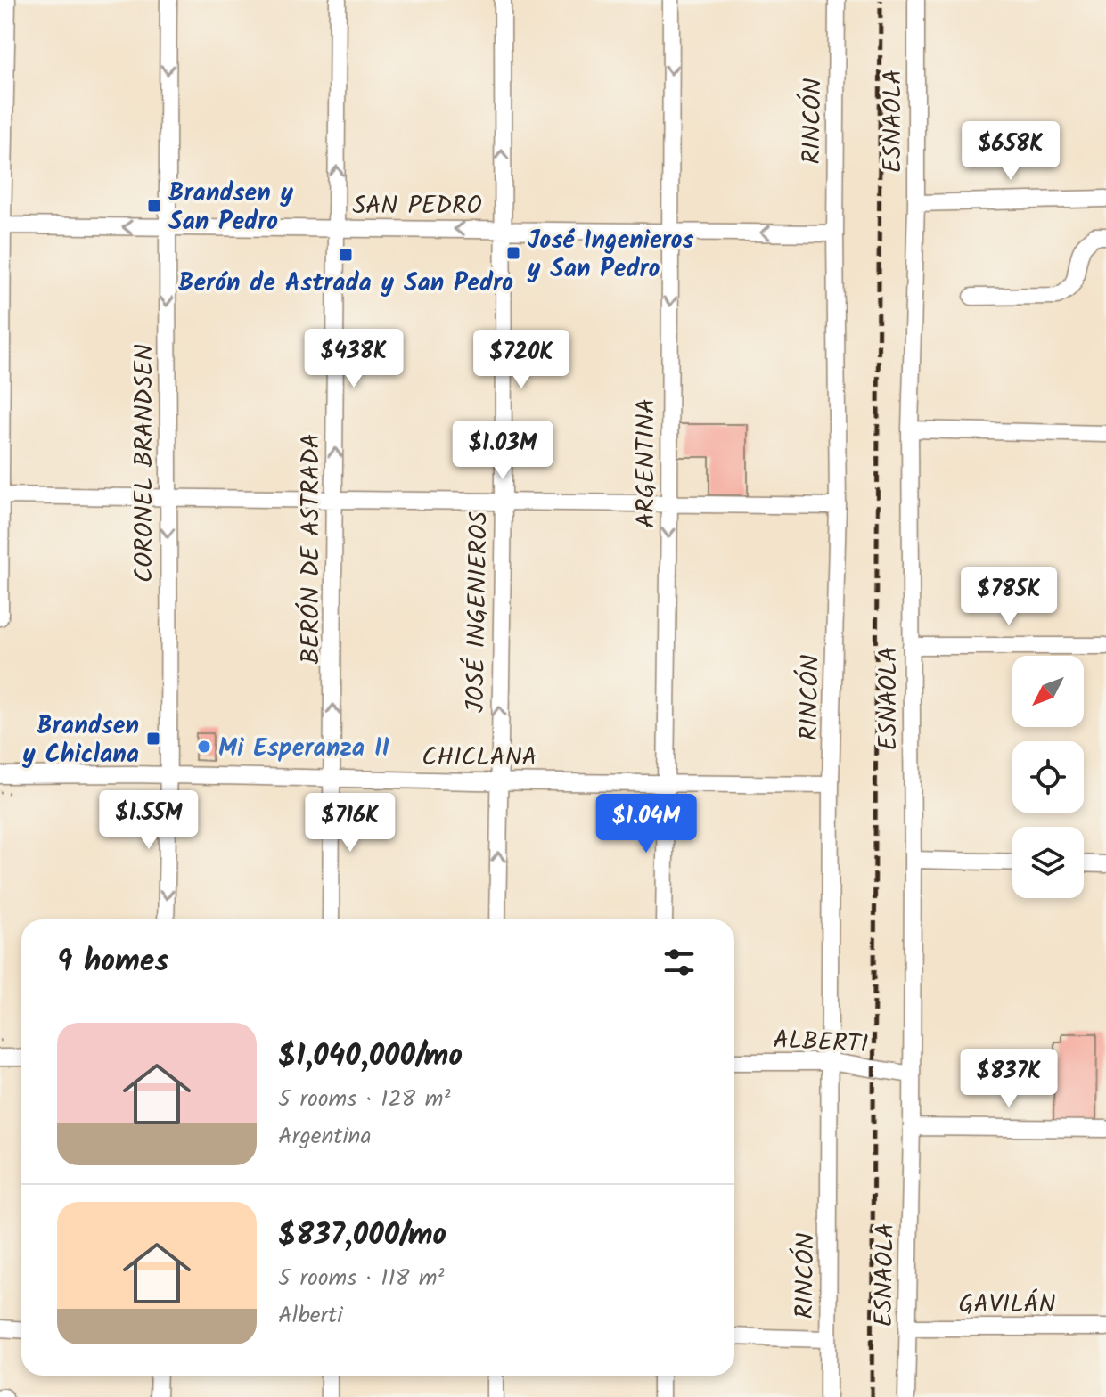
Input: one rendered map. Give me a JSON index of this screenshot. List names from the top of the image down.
{
  "streets": {
    "street": [
      "RINCÓN",
      "ESNAOLA",
      "SAN PEDRO",
      "CORONEL BRANDSEN",
      "ARGENTINA",
      "BERÓN DE ASTRADA",
      "JOSÉ INGENIEROS",
      "CHICLANA",
      "ALBERTI",
      "GAVILÁN"
    ]
  },
  "crossings": [
    ["RINCÓN", "SAN PEDRO"],
    ["RINCÓN", "CHICLANA"],
    ["RINCÓN", "ALBERTI"],
    ["ESNAOLA", "ALBERTI"],
    ["ESNAOLA", "GAVILÁN"],
    ["SAN PEDRO", "CORONEL BRANDSEN"],
    ["SAN PEDRO", "ARGENTINA"],
    ["SAN PEDRO", "BERÓN DE ASTRADA"],
    ["SAN PEDRO", "JOSÉ INGENIEROS"],
    ["CORONEL BRANDSEN", "CHICLANA"],
    ["ARGENTINA", "CHICLANA"],
    ["BERÓN DE ASTRADA", "CHICLANA"],
    ["JOSÉ INGENIEROS", "CHICLANA"]
  ],
  "one_way": [
    "SAN PEDRO",
    "CORONEL BRANDSEN",
    "ARGENTINA",
    "BERÓN DE ASTRADA",
    "JOSÉ INGENIEROS"
  ],
  "places": {
    "transit": [
      "Brandsen y San Pedro",
      "José Ingenieros y San Pedro",
      "Berón de Astrada y San Pedro",
      "Brandsen y Chiclana"
    ],
    "other": ["Mi Esperanza II"]
  },
  "north": "bottom left",
  "page": {
    "price": [
      "$658K",
      "$438K",
      "$720K",
      "$1.03M",
      "$785K",
      "$1.55M",
      "$716K",
      "$1.04M",
      "$837K"
    ],
    "heading": "9 homes",
    "list": [
      {
        "name": "$1,040,000/mo",
        "note": "5 rooms · 128 m² · Argentina"
      },
      {
        "name": "$837,000/mo",
        "note": "5 rooms · 118 m² · Alberti"
      }
    ]
  }
}
